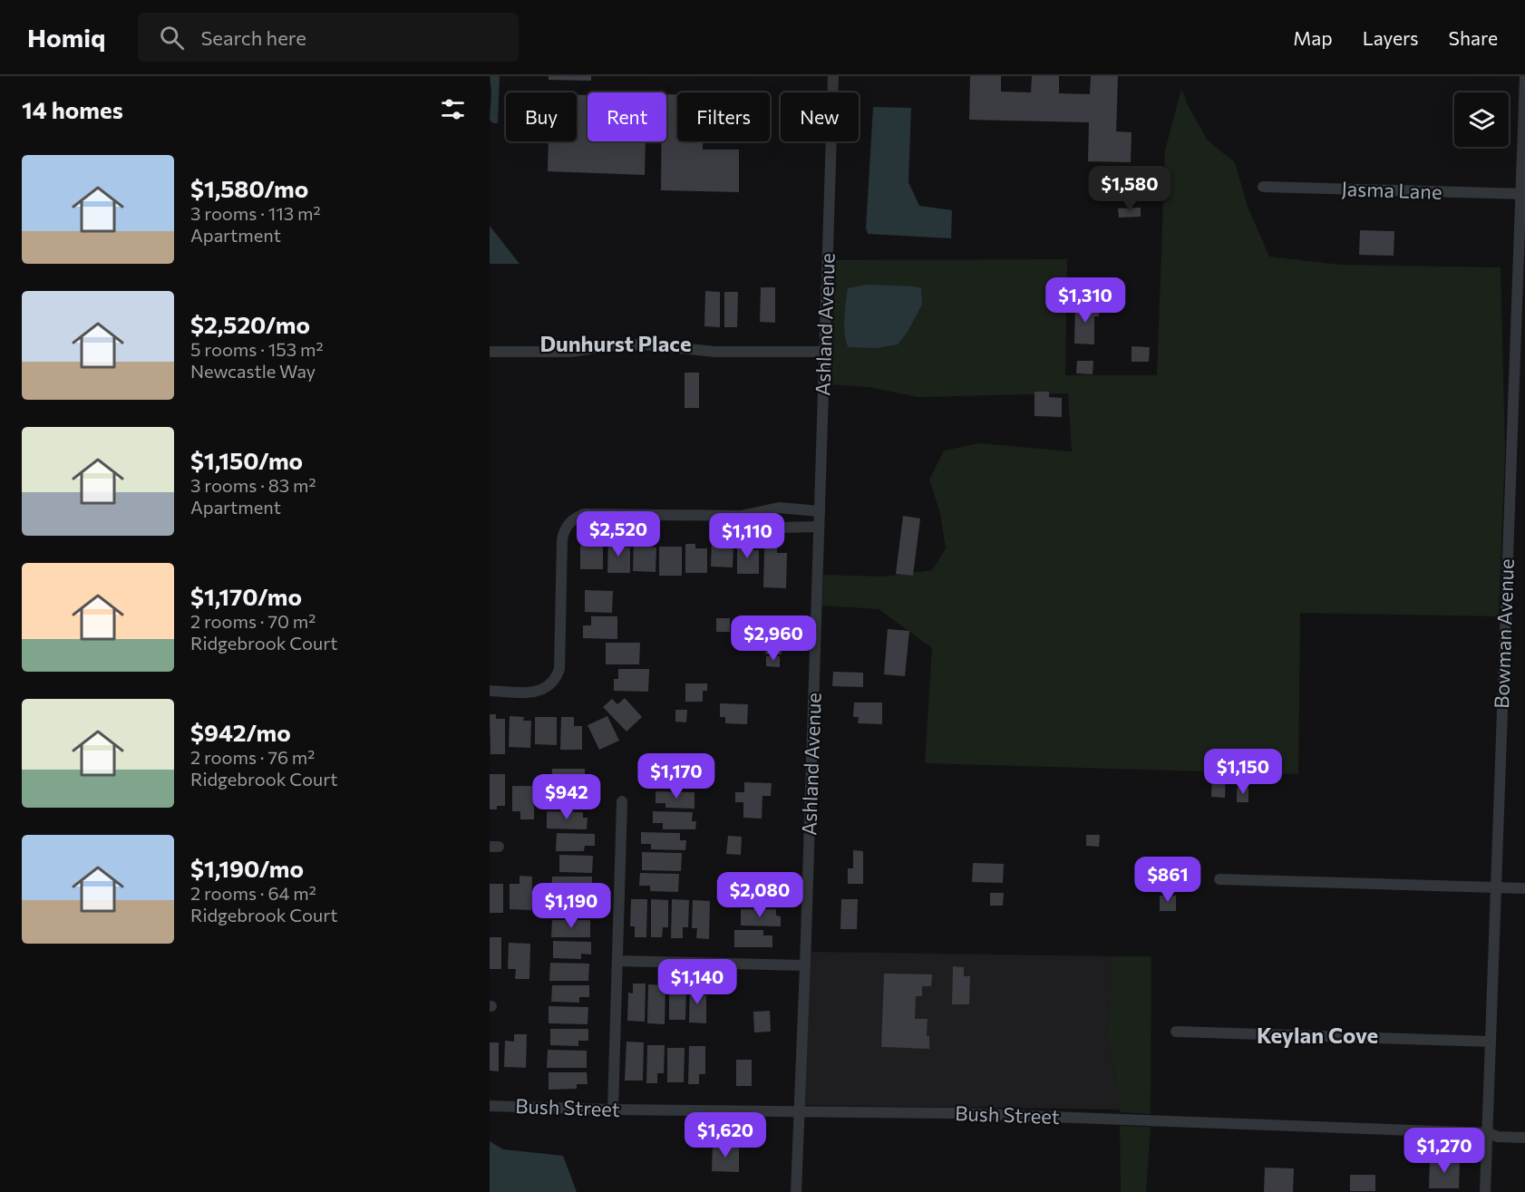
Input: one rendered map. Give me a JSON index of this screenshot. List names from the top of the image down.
{
  "streets": {
    "street": [
      "Jasma Lane",
      "Ashland Avenue",
      "Bowman Avenue",
      "Bush Street"
    ]
  },
  "crossings": [
    ["Jasma Lane", "Bowman Avenue"],
    ["Ashland Avenue", "Bush Street"],
    ["Bowman Avenue", "Bush Street"]
  ],
  "districts": ["Dunhurst Place", "Keylan Cove"],
  "page": {
    "header": "Homiq",
    "search": "Search here",
    "nav": ["Map", "Layers", "Share"],
    "heading": "14 homes",
    "chip": [
      "Buy",
      "Rent",
      "Filters",
      "New"
    ],
    "list": [
      {
        "name": "$1,580/mo",
        "note": "3 rooms · 113 m² · Apartment"
      },
      {
        "name": "$2,520/mo",
        "note": "5 rooms · 153 m² · Newcastle Way"
      },
      {
        "name": "$1,150/mo",
        "note": "3 rooms · 83 m² · Apartment"
      },
      {
        "name": "$1,170/mo",
        "note": "2 rooms · 70 m² · Ridgebrook Court"
      },
      {
        "name": "$942/mo",
        "note": "2 rooms · 76 m² · Ridgebrook Court"
      },
      {
        "name": "$1,190/mo",
        "note": "2 rooms · 64 m² · Ridgebrook Court"
      }
    ],
    "price": [
      "$1,580",
      "$1,310",
      "$2,520",
      "$1,110",
      "$2,960",
      "$1,150",
      "$1,170",
      "$942",
      "$861",
      "$2,080",
      "$1,190",
      "$1,140",
      "$1,620",
      "$1,270"
    ]
  }
}
